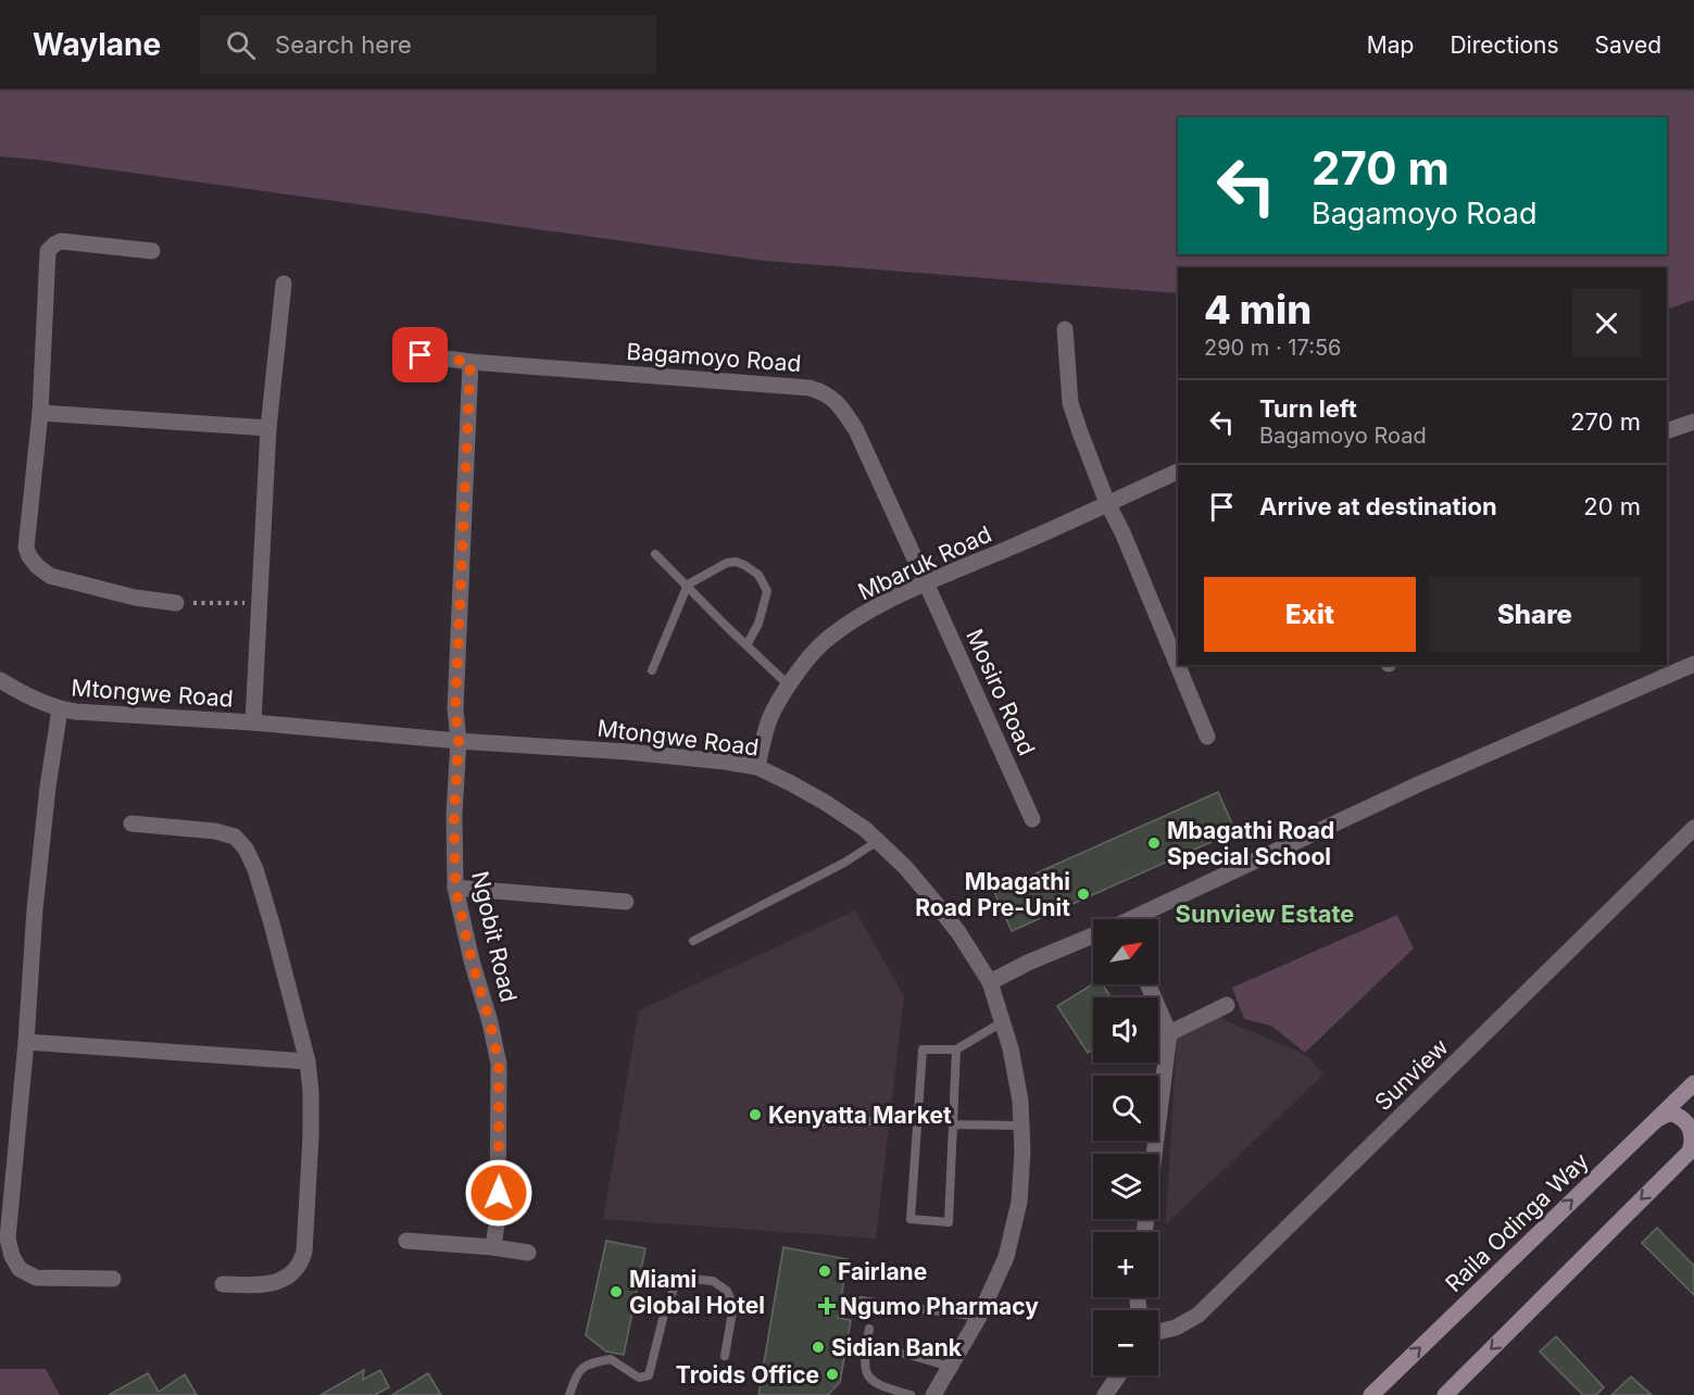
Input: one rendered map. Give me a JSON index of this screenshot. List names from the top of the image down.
{
  "streets": {
    "main road": ["Raila Odinga Way"],
    "street": [
      "Bagamoyo Road",
      "Mbaruk Road",
      "Mosiro Road",
      "Mtongwe Road",
      "Ngobit Road",
      "Sunview"
    ]
  },
  "crossings": [
    ["Bagamoyo Road", "Mbaruk Road"],
    ["Bagamoyo Road", "Mosiro Road"],
    ["Bagamoyo Road", "Ngobit Road"],
    ["Mbaruk Road", "Mosiro Road"],
    ["Mbaruk Road", "Mtongwe Road"],
    ["Mtongwe Road", "Ngobit Road"]
  ],
  "districts": ["Sunview Estate"],
  "places": {
    "other": [
      "Mbagathi Road Special School",
      "Mbagathi Road Pre-Unit",
      "Kenyatta Market",
      "Fairlane",
      "Miami Global Hotel",
      "Sidian Bank",
      "Troids Office"
    ],
    "health": ["Ngumo Pharmacy"]
  },
  "north": "top right",
  "page": {
    "header": "Waylane",
    "search": "Search here",
    "nav": ["Map", "Directions", "Saved"],
    "turn": ["270 m", "Bagamoyo Road"],
    "heading": ["4 min", "290 m · 17:56"],
    "list": [
      {
        "name": "Turn left",
        "note": "Bagamoyo Road",
        "value": "270 m"
      },
      {
        "name": "Arrive at destination",
        "value": "20 m"
      }
    ],
    "buttons": ["Exit", "Share"],
    "map_buttons": ["+", "−"]
  }
}
